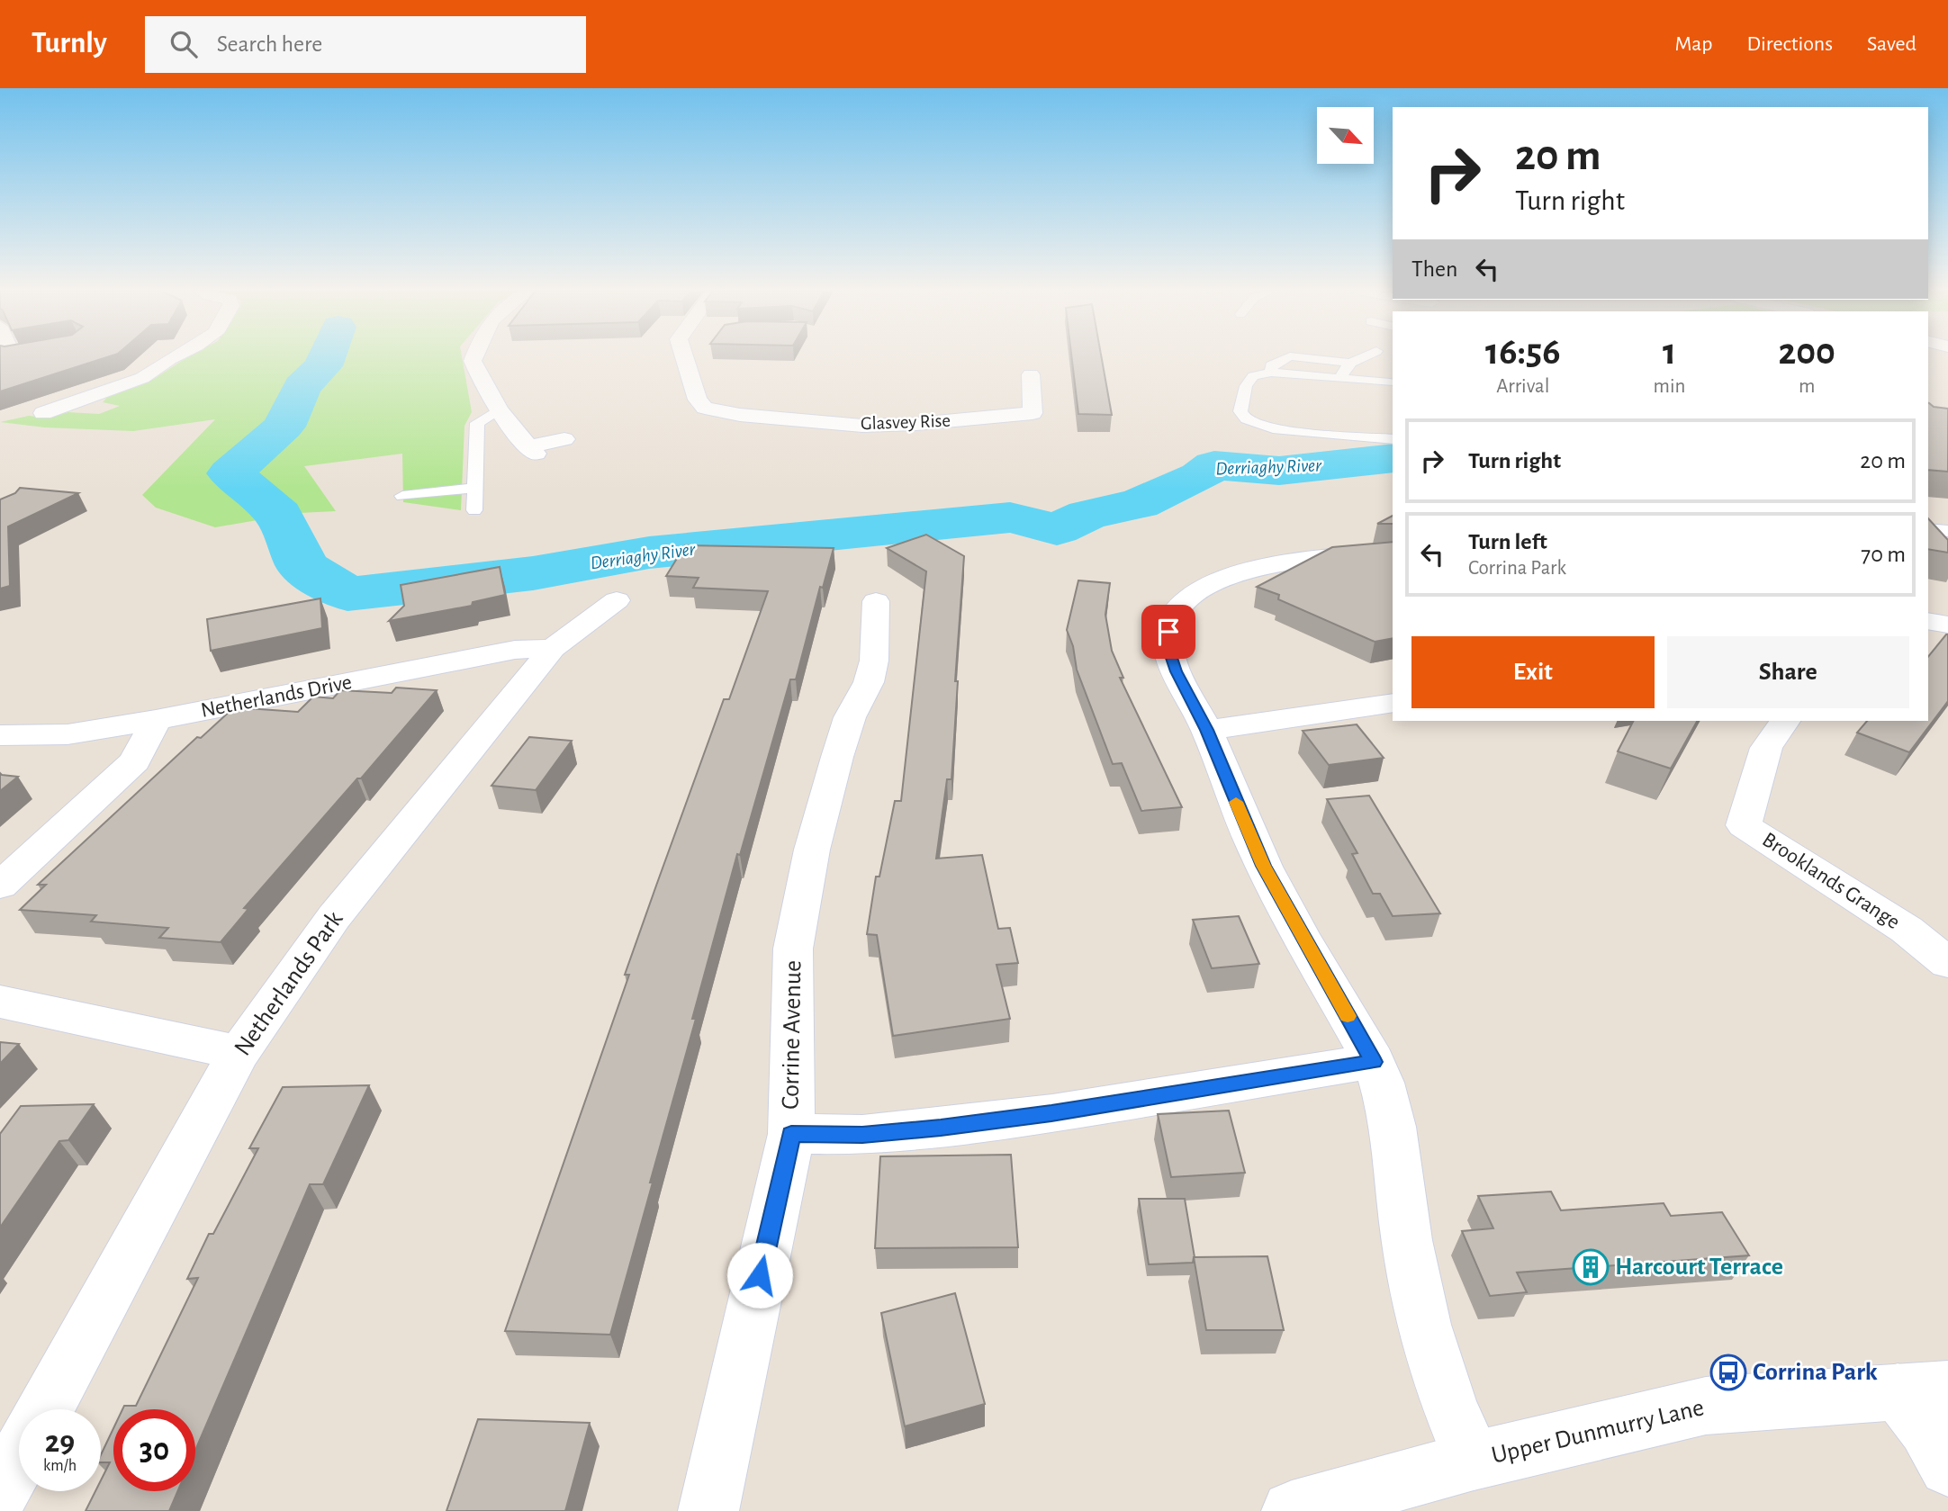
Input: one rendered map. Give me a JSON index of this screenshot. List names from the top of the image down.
{
  "streets": {
    "street": [
      "Glasvey Rise",
      "Netherlands Drive",
      "Brooklands Grange",
      "Netherlands Park",
      "Corrine Avenue",
      "Upper Dunmurry Lane"
    ]
  },
  "crossings": [
    ["Netherlands Drive", "Netherlands Park"]
  ],
  "water": ["Derriaghy River"],
  "places": {
    "building": ["Harcourt Terrace"],
    "bus stop": ["Corrina Park"]
  },
  "north": "bottom right",
  "page": {
    "header": "Turnly",
    "search": "Search here",
    "nav": ["Map", "Directions", "Saved"],
    "turn": ["20 m", "Turn right"],
    "then": "Then",
    "eta": [
      "16:56",
      "Arrival",
      "1",
      "min",
      "200",
      "m"
    ],
    "list": [
      {
        "name": "Turn right",
        "value": "20 m"
      },
      {
        "name": "Turn left",
        "note": "Corrina Park",
        "value": "70 m"
      }
    ],
    "buttons": ["Exit", "Share"],
    "speed": "29 km/h",
    "limit": "30"
  }
}
